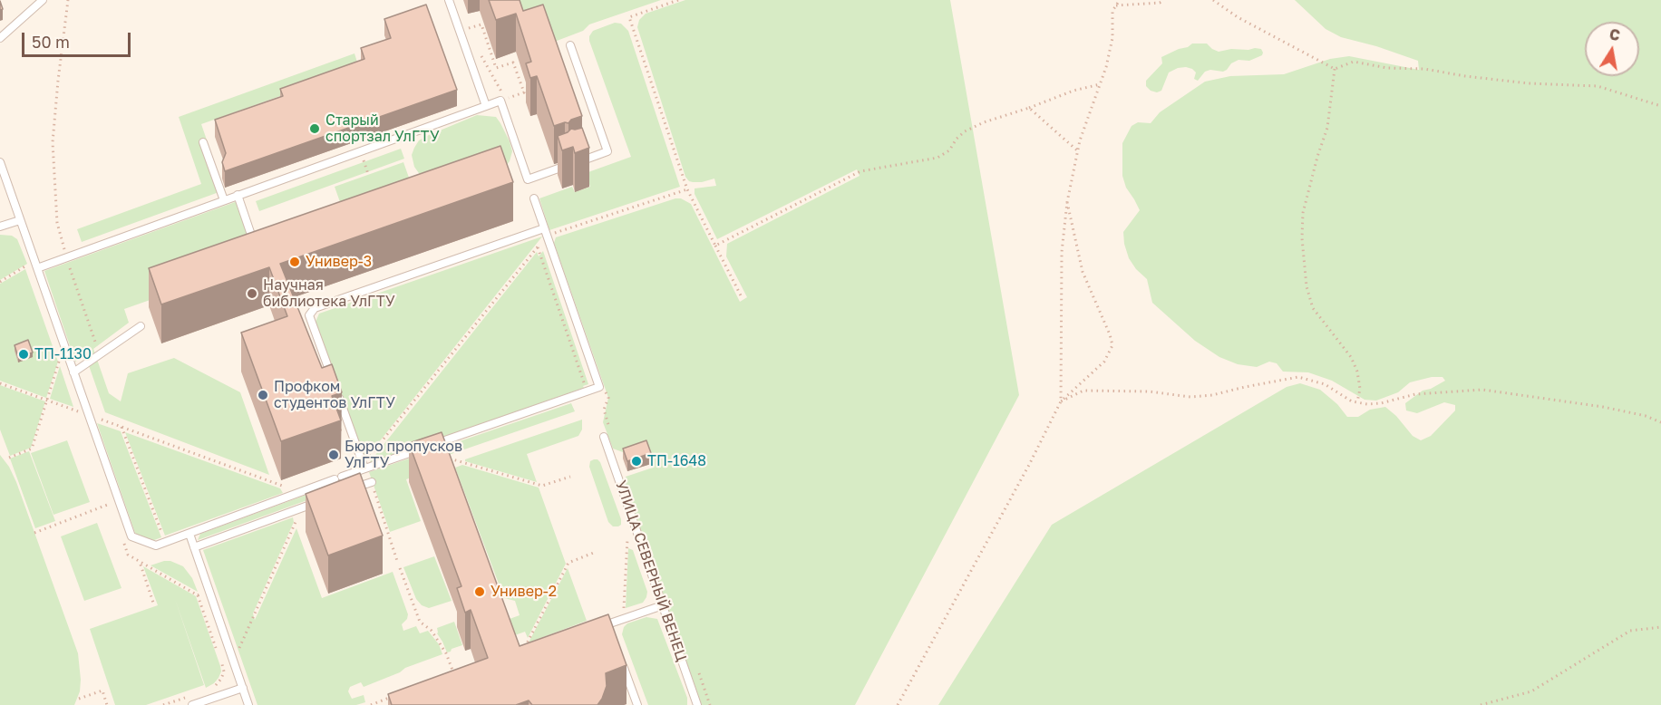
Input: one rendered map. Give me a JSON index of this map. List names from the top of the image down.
{
  "streets": {
    "lane": ["УЛИЦА СЕВЕРНЫЙ ВЕНЕЦ"]
  },
  "places": [
    "Старый спортзал УлГТУ",
    "Универ-3",
    "Научная библиотека УлГТУ",
    "ТП-1130",
    "Профком студентов УлГТУ",
    "Бюро пропусков УлГТУ",
    "ТП-1648",
    "Универ-2"
  ],
  "scale_bar": "50 m",
  "north": "top"
}
